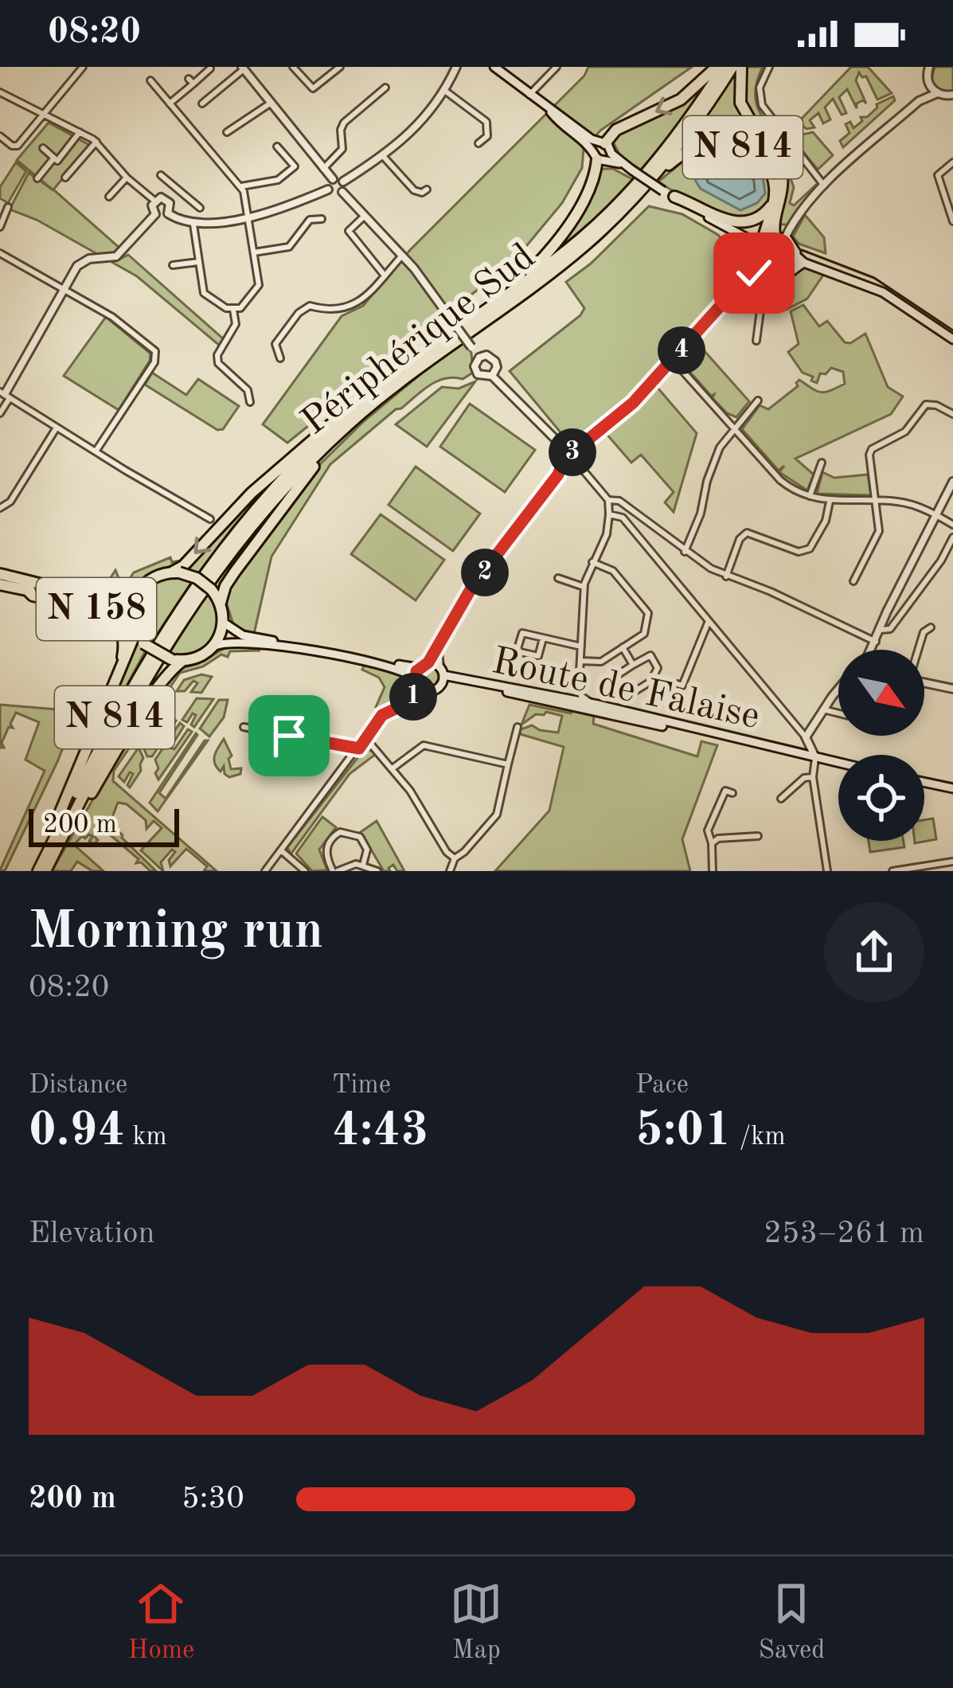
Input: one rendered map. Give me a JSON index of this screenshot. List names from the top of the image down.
{
  "streets": {
    "highway": ["N 814", "Périphérique Sud", "N 158"],
    "main road": ["Route de Falaise"]
  },
  "crossings": [
    ["N 814", "Périphérique Sud"],
    ["N 814", "N 158"]
  ],
  "scale_bar": "200 m",
  "north": "bottom right",
  "page": {
    "status": "08:20",
    "pins": [
      "4",
      "3",
      "2",
      "1"
    ],
    "scale": "200 m",
    "heading": ["Morning run", "08:20"],
    "stats": [
      ["Distance", "0.94 km"],
      ["Time", "4:43"],
      ["Pace", "5:01 /km"]
    ],
    "chart": ["Elevation", "253–261 m"],
    "list": [
      {
        "name": "200 m",
        "note": "5:30"
      }
    ],
    "tabs": ["Home", "Map", "Saved"]
  }
}
